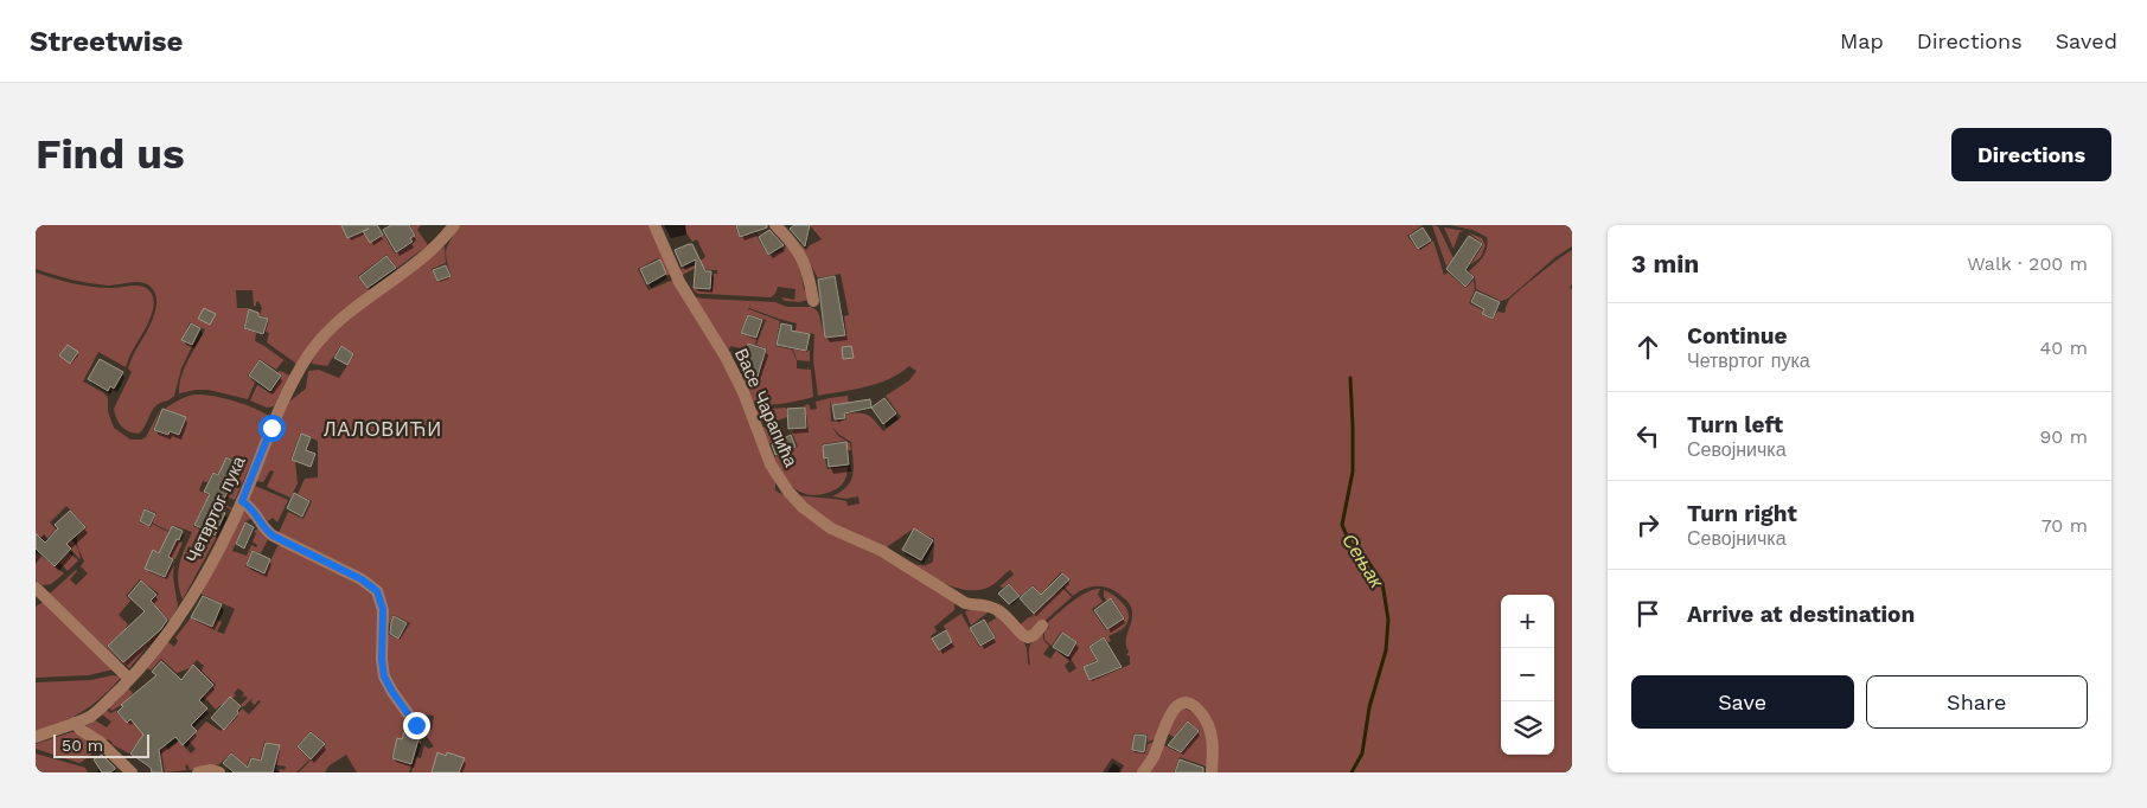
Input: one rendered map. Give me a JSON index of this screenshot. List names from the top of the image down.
{
  "streets": {
    "street": ["Васе Чарапића", "Четвртог пука"]
  },
  "districts": ["ЛАЛОВИЋИ"],
  "water": ["Сењак"],
  "scale_bar": "50 m",
  "page": {
    "header": "Streetwise",
    "nav": ["Map", "Directions", "Saved"],
    "buttons": [
      "Directions",
      ["Save", "Share"]
    ],
    "title": "Find us",
    "heading": ["3 min", "Walk · 200 m"],
    "list": [
      ["Continue", "Четвртог пука", "40 m"],
      ["Turn left", "Севојничка", "90 m"],
      ["Turn right", "Севојничка", "70 m"],
      "Arrive at destination"
    ],
    "map_buttons": ["+", "−"],
    "scale": "50 m"
  }
}
